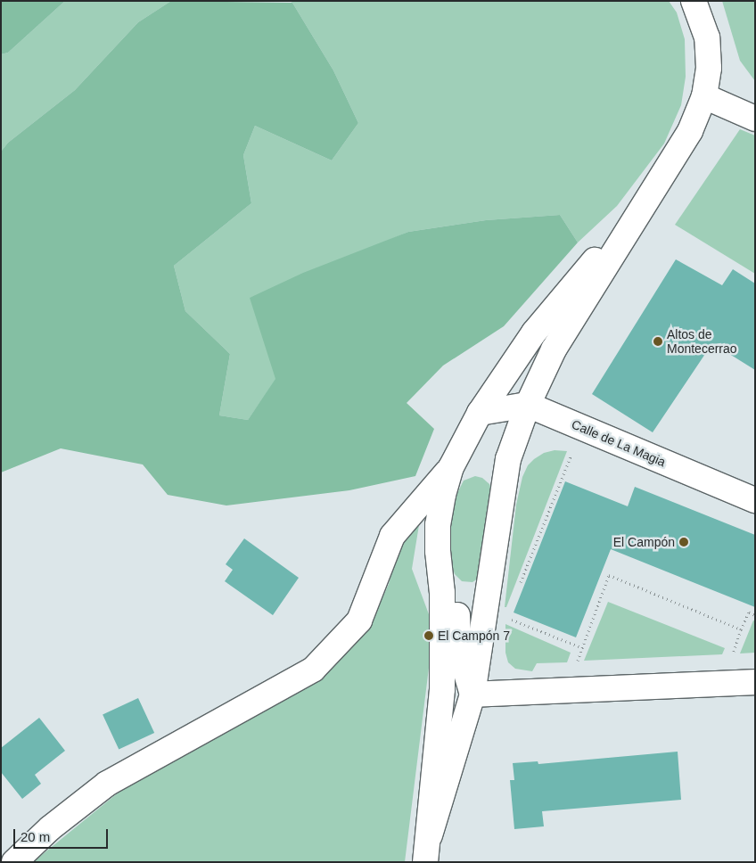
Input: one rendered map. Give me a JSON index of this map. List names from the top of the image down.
{
  "streets": {
    "street": ["Calle de La Magia"]
  },
  "places": ["Altos de Montecerrao", "El Campón", "El Campón 7"],
  "scale_bar": "20 m"
}
